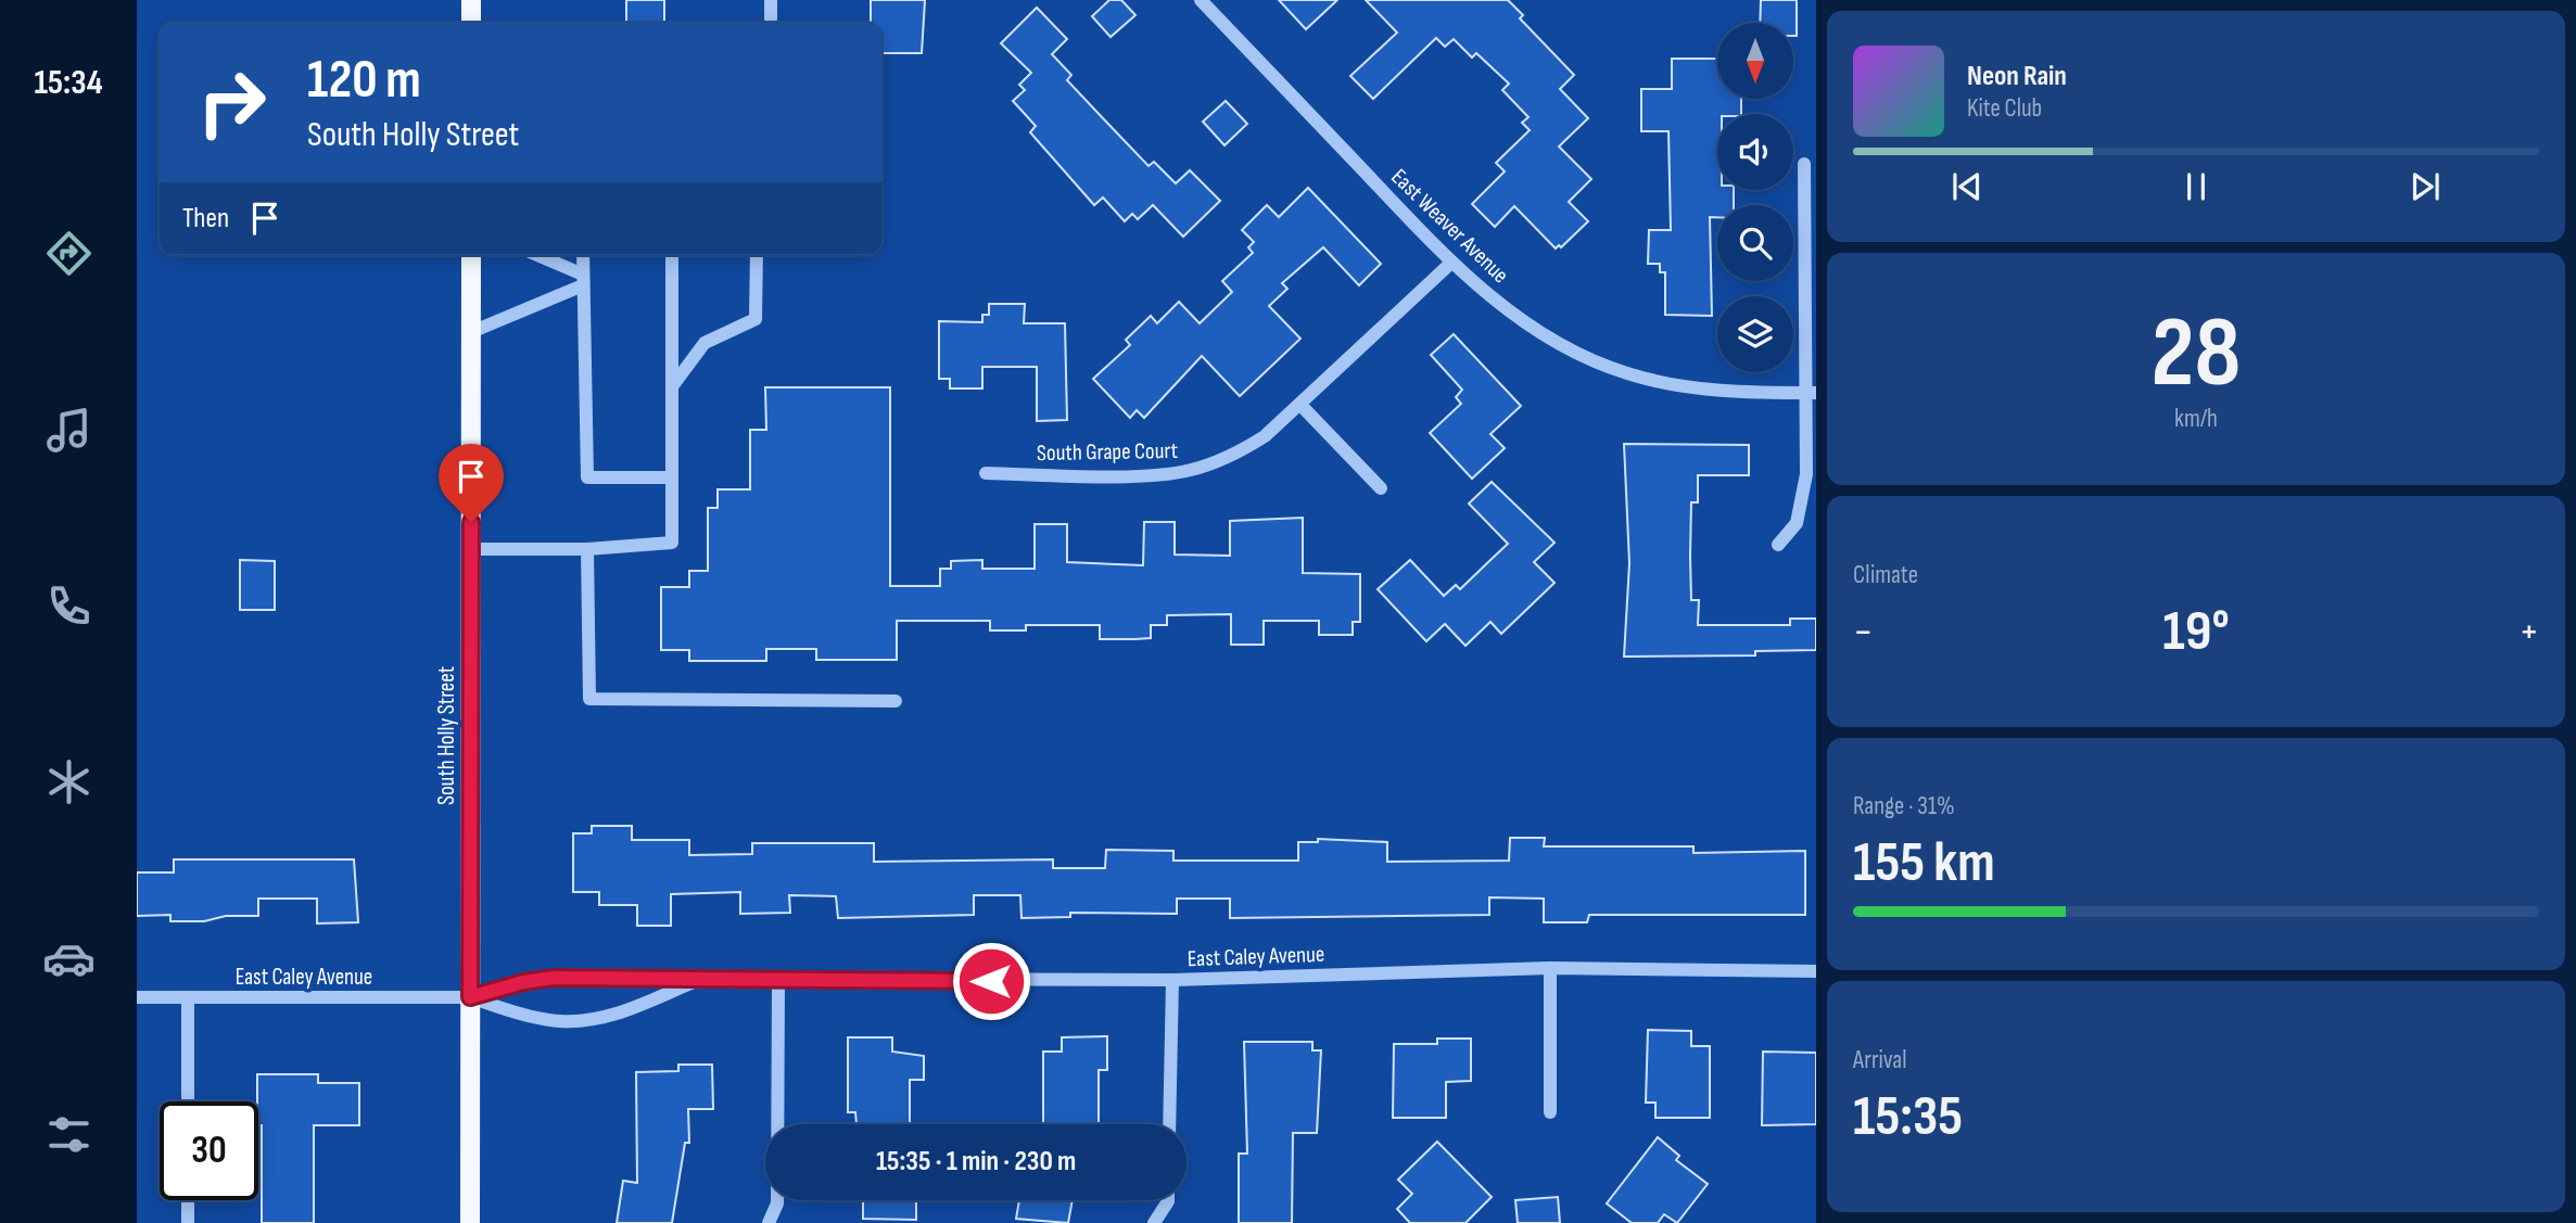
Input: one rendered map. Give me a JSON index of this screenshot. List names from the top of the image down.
{
  "streets": {
    "main road": ["South Holly Street"],
    "street": ["East Weaver Avenue", "South Grape Court", "East Caley Avenue"]
  },
  "crossings": [
    ["East Weaver Avenue", "South Grape Court"],
    ["South Holly Street", "East Caley Avenue"]
  ],
  "north": "bottom",
  "page": {
    "tabs": "15:34",
    "turn": ["120 m", "South Holly Street"],
    "song": ["Neon Rain", "Kite Club"],
    "then": "Then",
    "tile": [
      ["28", "km/h"],
      "Climate",
      ["Range · 31%", "155 km"],
      ["Arrival", "15:35"]
    ],
    "heat": ["−", "19°", "+"],
    "limit": "30",
    "trip": "15:35 · 1 min · 230 m"
  }
}
